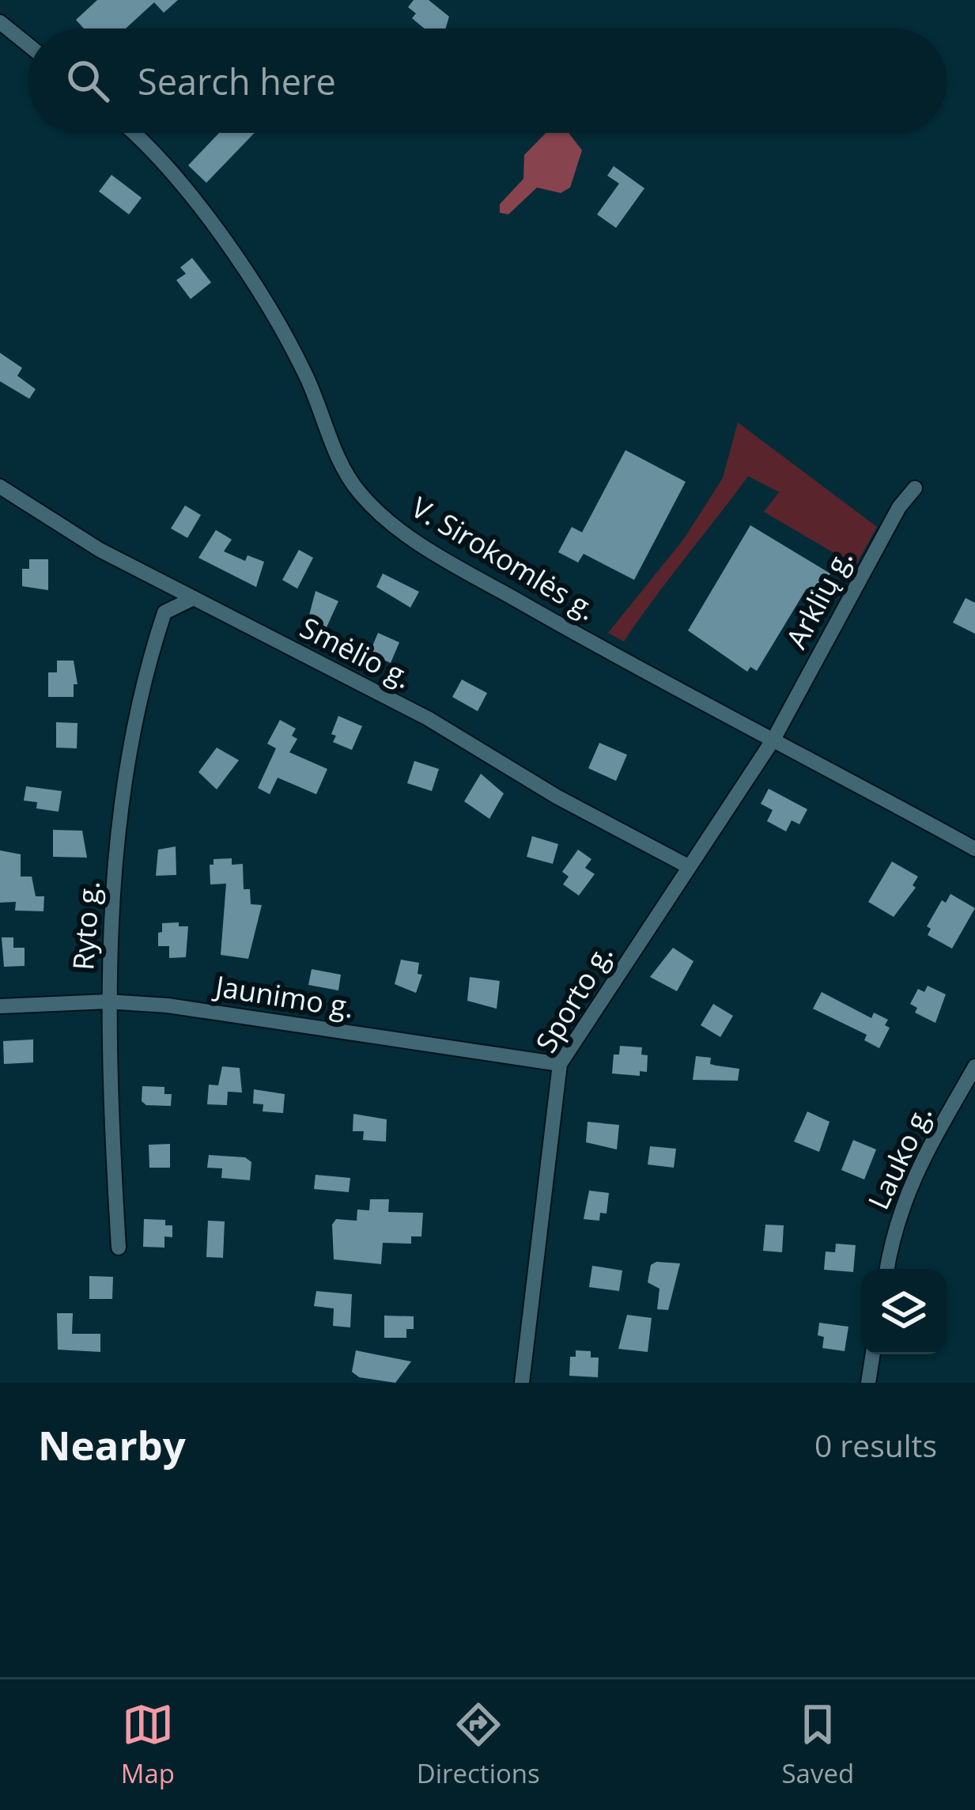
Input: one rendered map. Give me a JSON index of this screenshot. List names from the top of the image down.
{
  "streets": {
    "street": [
      "V. Sirokomlės g.",
      "Arklių g.",
      "Smėlio g.",
      "Ryto g.",
      "Jaunimo g.",
      "Sporto g.",
      "Lauko g."
    ]
  },
  "crossings": [
    ["V. Sirokomlės g.", "Arklių g."],
    ["V. Sirokomlės g.", "Sporto g."],
    ["Arklių g.", "Sporto g."],
    ["Smėlio g.", "Ryto g."],
    ["Smėlio g.", "Sporto g."],
    ["Ryto g.", "Jaunimo g."],
    ["Jaunimo g.", "Sporto g."]
  ],
  "page": {
    "search": "Search here",
    "heading": ["Nearby", "0 results"],
    "nav": ["Map", "Directions", "Saved"]
  }
}
